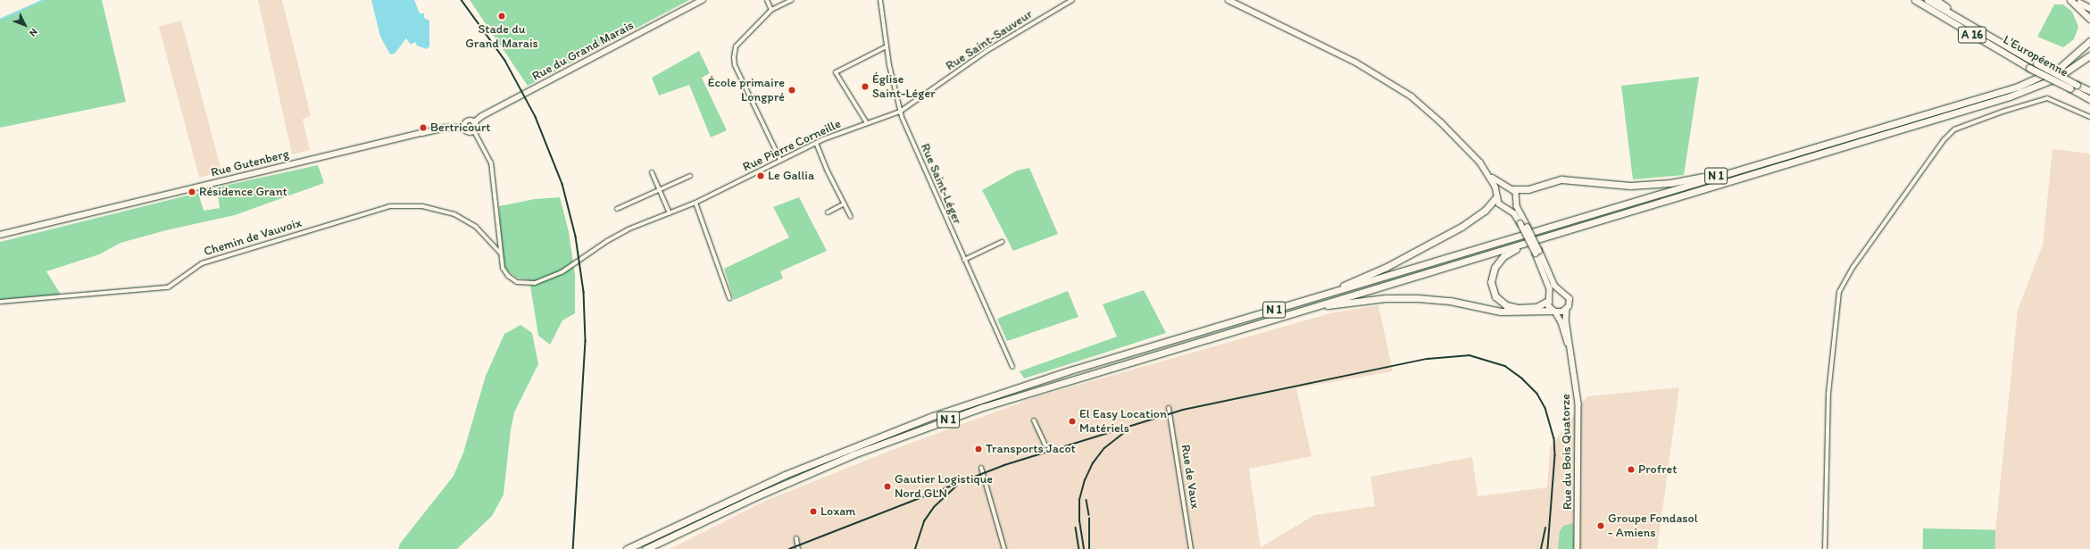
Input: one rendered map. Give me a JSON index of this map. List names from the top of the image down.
{
  "streets": {
    "highway": ["A 16", "L'Européenne", "N 1"],
    "main road": ["Rue du Grand Marais", "Rue Gutenberg", "Rue du Bois Quatorze"],
    "street": [
      "Rue Saint-Sauveur",
      "Rue Pierre Corneille",
      "Rue Saint-Léger",
      "Chemin de Vauvoix",
      "Rue de Vaux"
    ]
  },
  "crossings": [
    ["Rue Saint-Sauveur", "Rue Pierre Corneille"],
    ["Rue Saint-Sauveur", "Rue Saint-Léger"],
    ["Rue du Grand Marais", "Rue Pierre Corneille"],
    ["Rue du Grand Marais", "Rue Gutenberg"],
    ["Rue Pierre Corneille", "Rue Gutenberg"],
    ["Rue Pierre Corneille", "Rue Saint-Léger"],
    ["Rue Pierre Corneille", "Chemin de Vauvoix"]
  ],
  "places": [
    "Stade du Grand Marais",
    "Église Saint-Léger",
    "École primaire Longpré",
    "Bertricourt",
    "Le Gallia",
    "Résidence Grant",
    "El Easy Location Matériels",
    "Transports Jacot",
    "Profret",
    "Gautier Logistique Nord GLN",
    "Loxam",
    "Groupe Fondasol - Amiens"
  ],
  "north": "bottom right"
}
